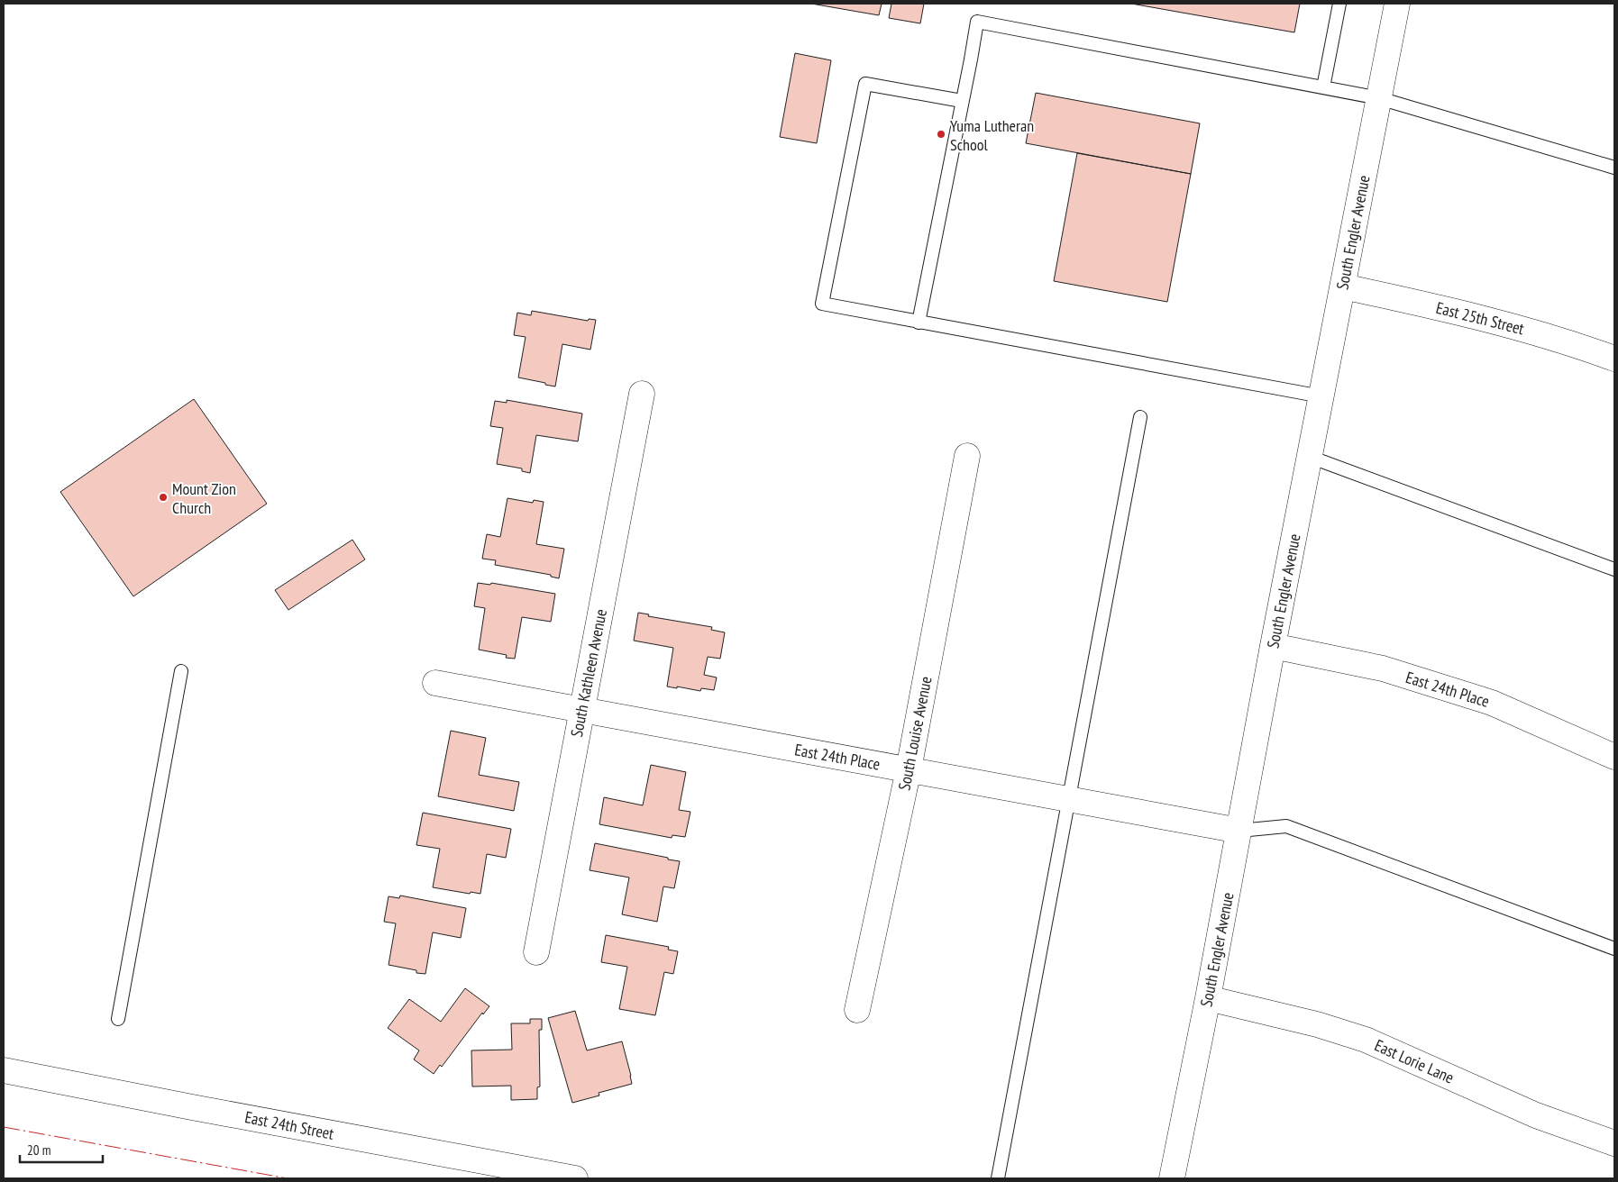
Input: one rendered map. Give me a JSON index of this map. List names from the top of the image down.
{
  "streets": {
    "street": [
      "South Engler Avenue",
      "East 25th Street",
      "South Kathleen Avenue",
      "East 24th Place",
      "South Louise Avenue",
      "East Lorie Lane",
      "East 24th Street"
    ]
  },
  "crossings": [
    ["South Engler Avenue", "East 25th Street"],
    ["South Engler Avenue", "East 24th Place"],
    ["South Engler Avenue", "East Lorie Lane"],
    ["South Kathleen Avenue", "East 24th Place"],
    ["East 24th Place", "South Louise Avenue"]
  ],
  "places": ["Yuma Lutheran School", "Mount Zion Church"],
  "scale_bar": "20 m"
}
